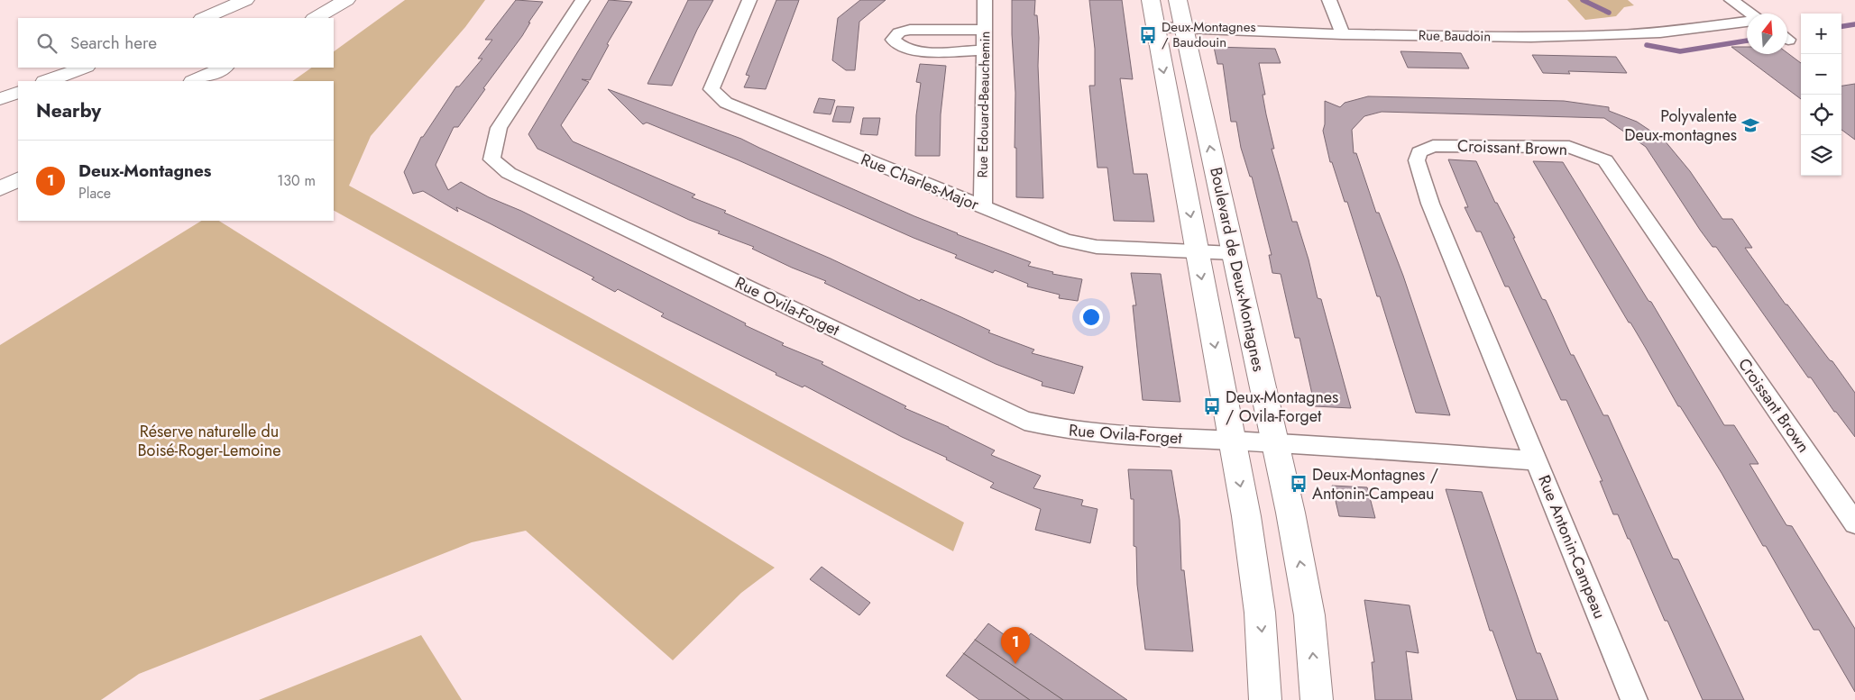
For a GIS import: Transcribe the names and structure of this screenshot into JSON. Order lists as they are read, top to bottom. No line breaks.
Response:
{"streets":{"main road":["Boulevard de Deux-Montagnes"],"street":["Rue Baudoin","Rue Edouard-Beauchemin","Croissant Brown","Rue Charles-Major","Rue Ovila-Forget","Rue Antonin-Campeau"]},"crossings":[["Rue Baudoin","Boulevard de Deux-Montagnes"],["Rue Edouard-Beauchemin","Rue Charles-Major"],["Croissant Brown","Rue Antonin-Campeau"],["Rue Charles-Major","Boulevard de Deux-Montagnes"],["Boulevard de Deux-Montagnes","Rue Ovila-Forget"],["Boulevard de Deux-Montagnes","Rue Antonin-Campeau"],["Rue Ovila-Forget","Rue Antonin-Campeau"]],"parks":["Réserve naturelle du Boisé-Roger-Lemoine"],"places":{"bus stop":["Deux-Montagnes / Baudouin","Deux-Montagnes / Ovila-Forget","Deux-Montagnes / Antonin-Campeau"],"school or university":["Polyvalente Deux-montagnes"]},"north":"top","page":{"map_buttons":["+","−"],"search":"Search here","heading":"Nearby","list":[{"mark":"1","name":"Deux-Montagnes","note":"Place","value":"130 m"}],"pins":"1"}}
